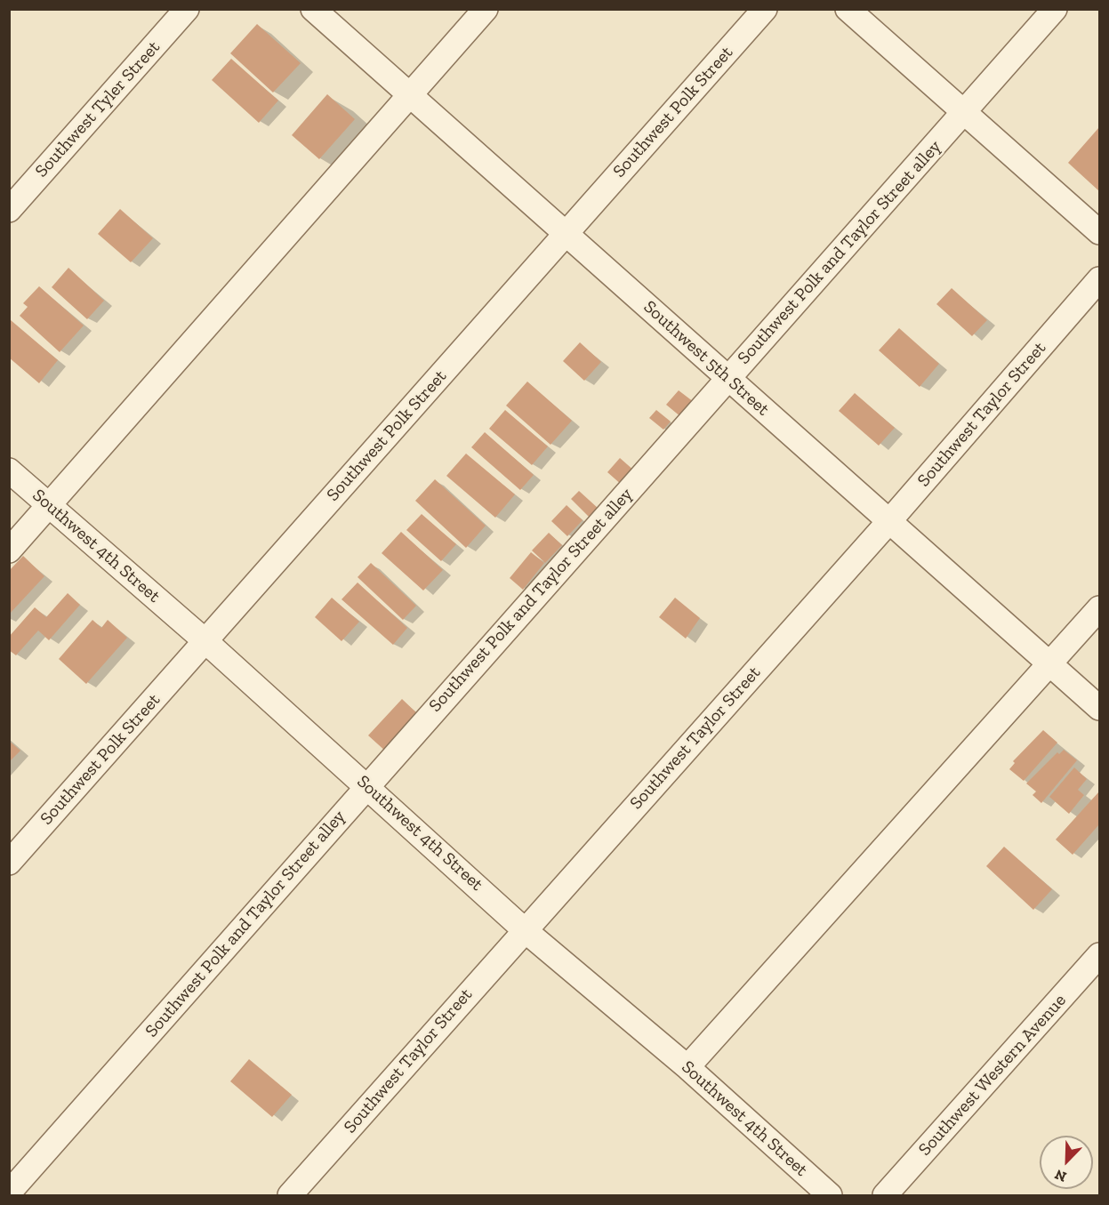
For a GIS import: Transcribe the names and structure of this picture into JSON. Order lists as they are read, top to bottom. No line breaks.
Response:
{"streets":{"street":["Southwest Tyler Street","Southwest Polk Street","Southwest Polk and Taylor Street alley","Southwest 5th Street","Southwest Taylor Street","Southwest 4th Street","Southwest Western Avenue"]},"crossings":[["Southwest Polk Street","Southwest 5th Street"],["Southwest Polk Street","Southwest 4th Street"],["Southwest Polk and Taylor Street alley","Southwest 5th Street"],["Southwest Polk and Taylor Street alley","Southwest 4th Street"],["Southwest 5th Street","Southwest Taylor Street"],["Southwest Taylor Street","Southwest 4th Street"]],"north":"bottom left"}
